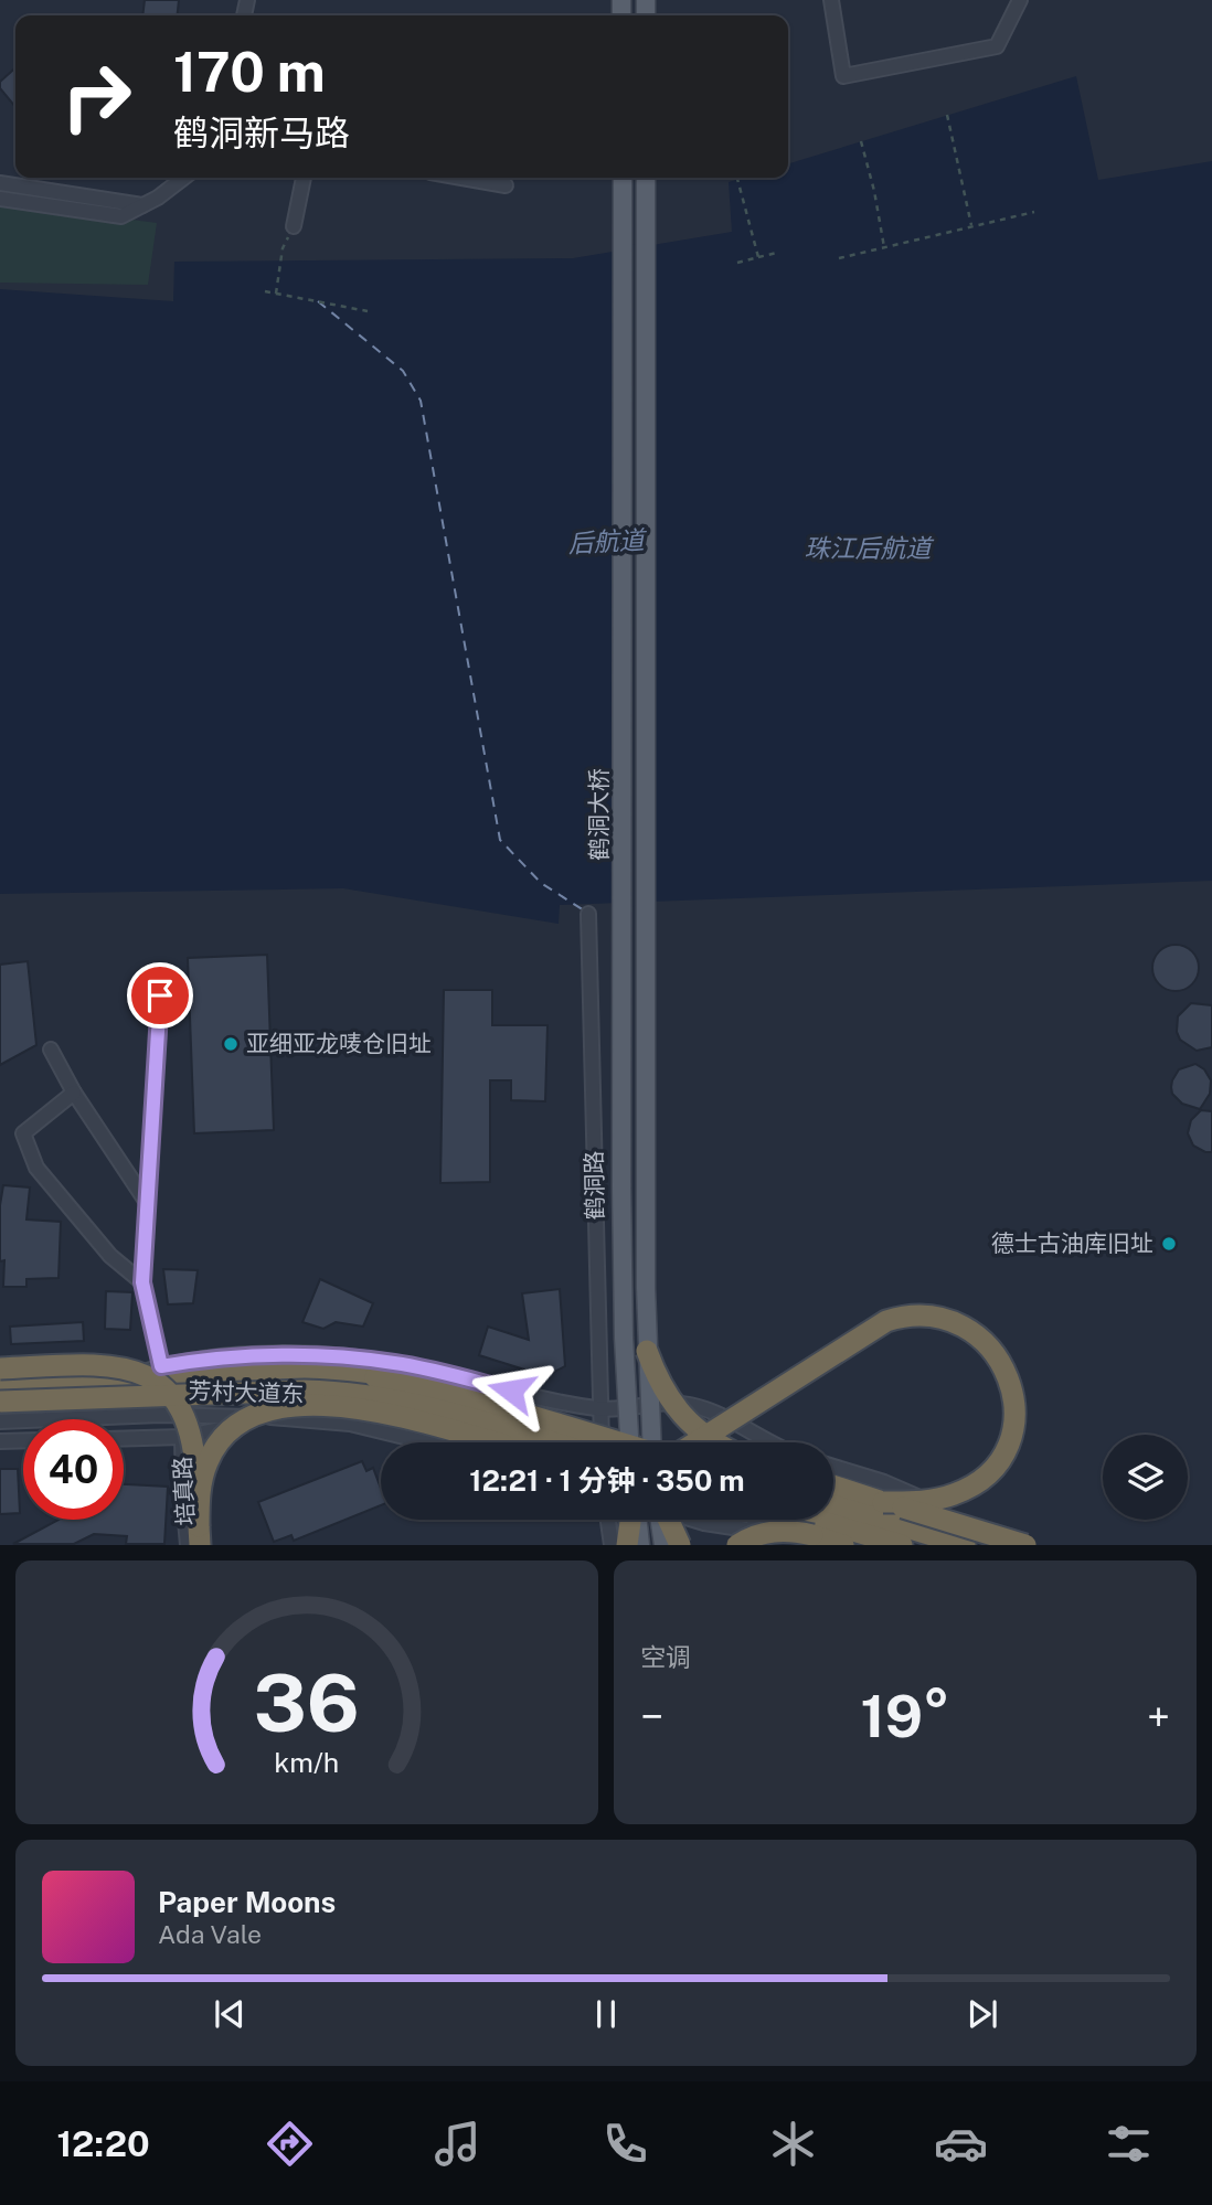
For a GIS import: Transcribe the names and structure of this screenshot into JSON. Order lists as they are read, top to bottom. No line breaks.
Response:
{"streets":{"highway":["芳村大道东"],"main road":["鹤洞大桥"],"street":["鹤洞路","培真路"]},"crossings":[["鹤洞路","芳村大道东"]],"water":["后航道","珠江后航道"],"places":["亚细亚龙唛仓旧址","德士古油库旧址"],"page":{"turn":["170 m","鹤洞新马路"],"limit":"40","trip":"12:21 · 1 分钟 · 350 m","tile":"空调","heat":["−","19°","+"],"song":["Paper Moons","Ada Vale"],"tabs":"12:20","gauge":["36","km/h"]}}
